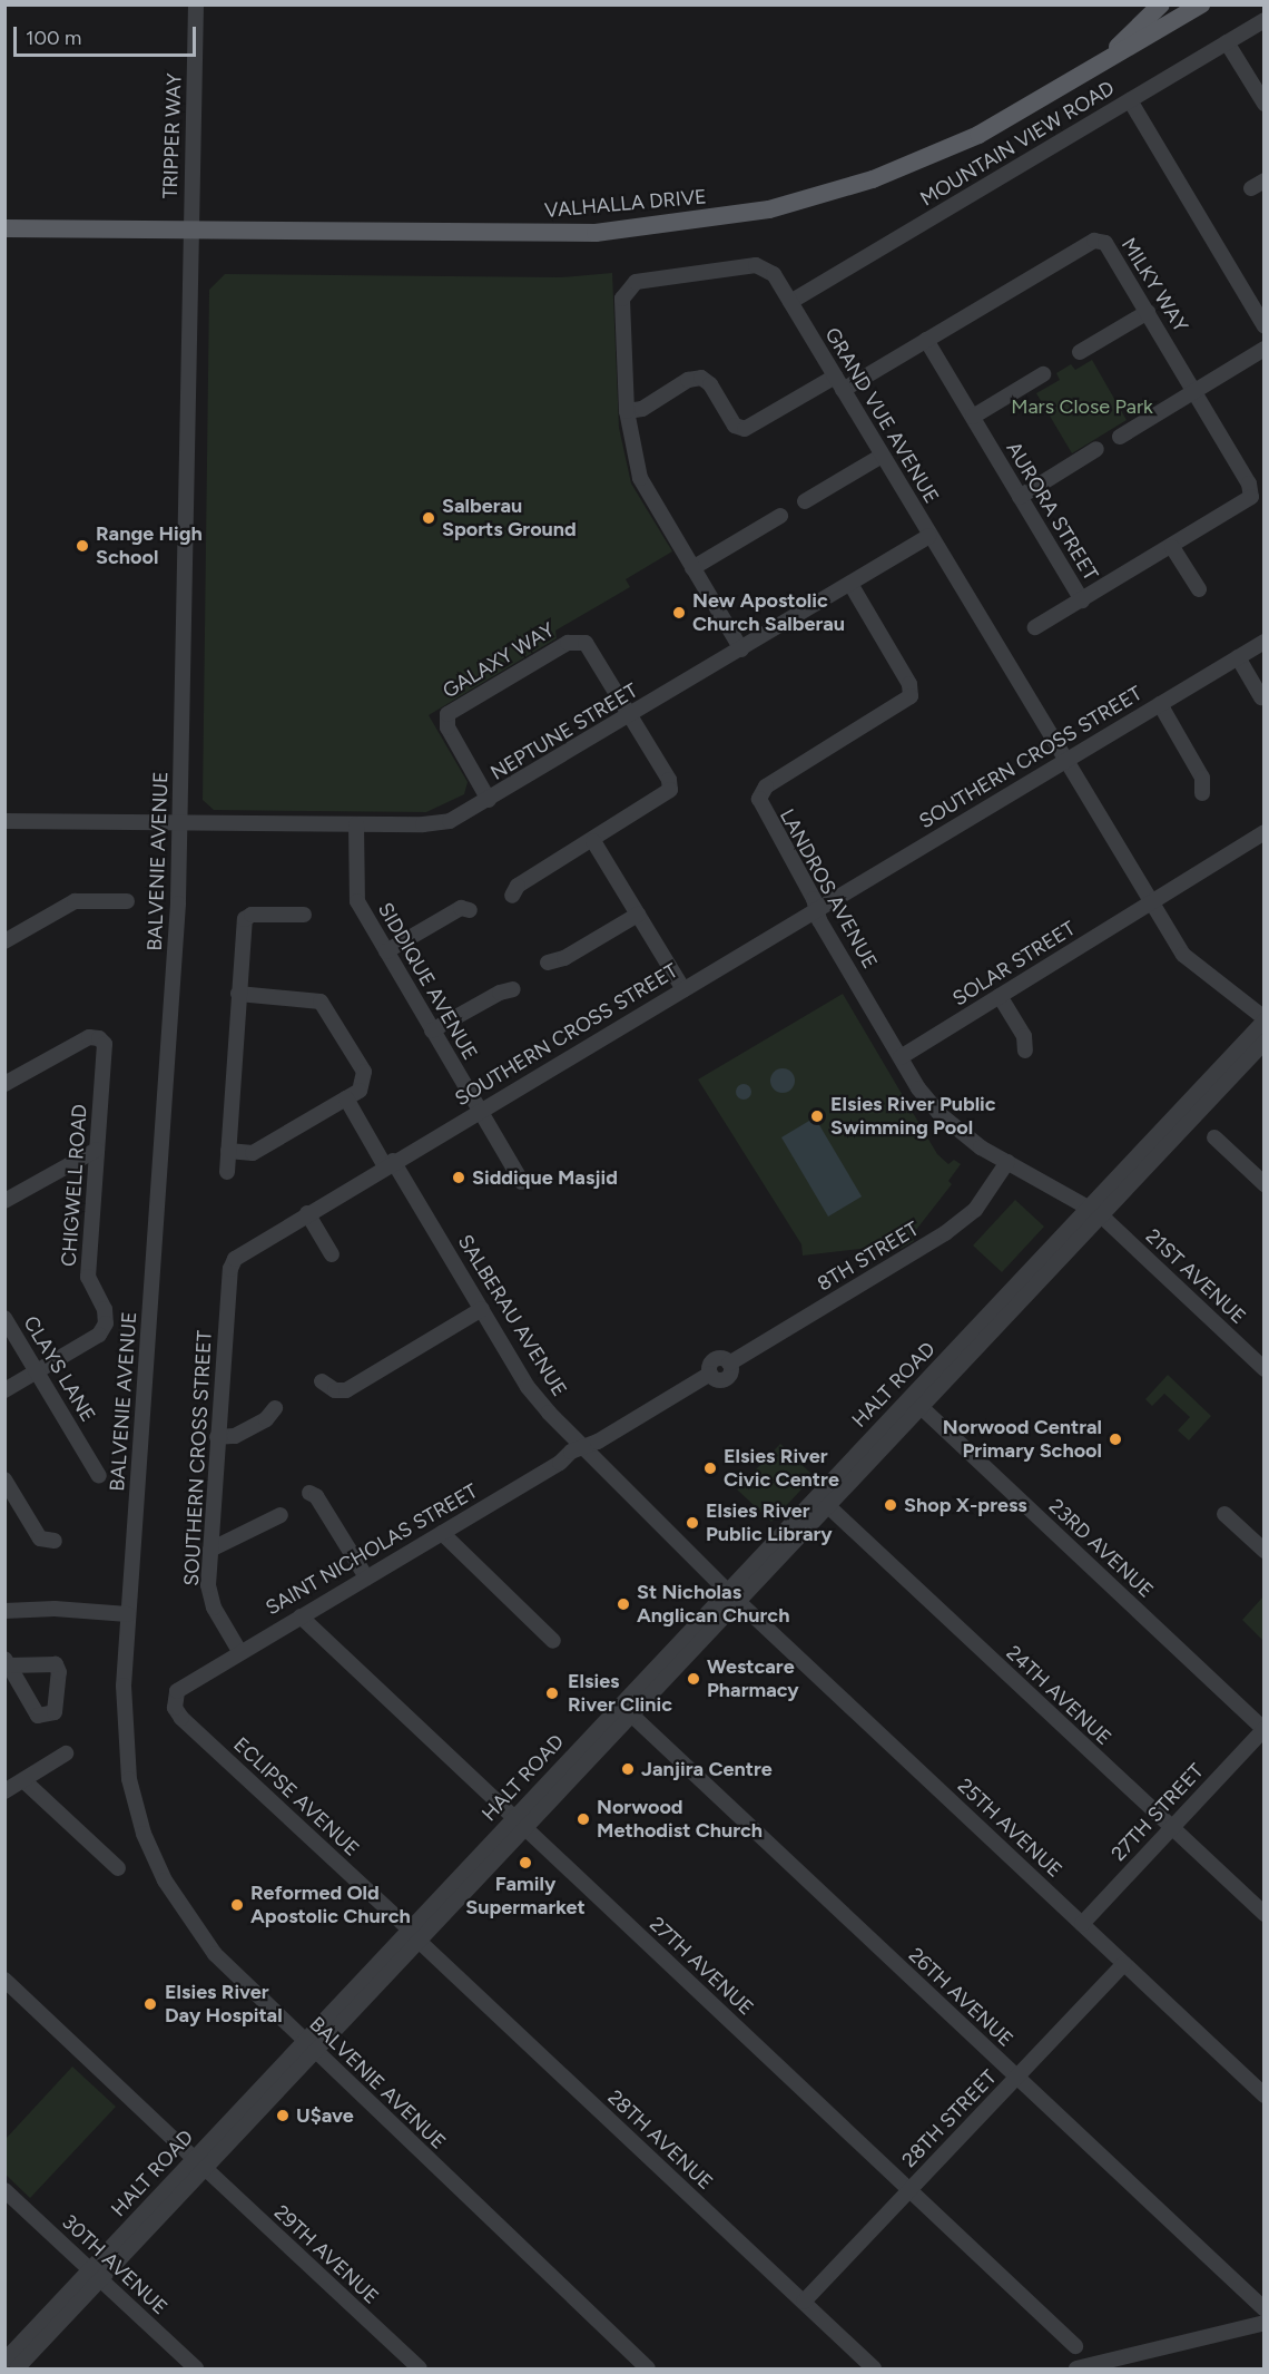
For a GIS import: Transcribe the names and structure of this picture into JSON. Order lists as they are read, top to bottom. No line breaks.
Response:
{"streets":{"main road":["VALHALLA DRIVE"],"street":["TRIPPER WAY","MOUNTAIN VIEW ROAD","MILKY WAY","GRAND VUE AVENUE","AURORA STREET","GALAXY WAY","NEPTUNE STREET","SOUTHERN CROSS STREET","BALVENIE AVENUE","LANDROS AVENUE","SOLAR STREET","SIDDIQUE AVENUE","CHIGWELL ROAD","8TH STREET","21ST AVENUE","SALBERAU AVENUE","CLAYS LANE","HALT ROAD","23RD AVENUE","SAINT NICHOLAS STREET","24TH AVENUE","ECLIPSE AVENUE","27TH STREET","25TH AVENUE","27TH AVENUE","26TH AVENUE","28TH STREET","28TH AVENUE","29TH AVENUE","30TH AVENUE"]},"crossings":[["TRIPPER WAY","VALHALLA DRIVE"],["TRIPPER WAY","BALVENIE AVENUE"],["MOUNTAIN VIEW ROAD","GRAND VUE AVENUE"],["VALHALLA DRIVE","BALVENIE AVENUE"],["MILKY WAY","GRAND VUE AVENUE"],["MILKY WAY","AURORA STREET"],["GRAND VUE AVENUE","NEPTUNE STREET"],["GRAND VUE AVENUE","SOUTHERN CROSS STREET"],["GRAND VUE AVENUE","SOLAR STREET"],["GRAND VUE AVENUE","HALT ROAD"],["GALAXY WAY","NEPTUNE STREET"],["NEPTUNE STREET","BALVENIE AVENUE"],["NEPTUNE STREET","LANDROS AVENUE"],["NEPTUNE STREET","SIDDIQUE AVENUE"],["SOUTHERN CROSS STREET","LANDROS AVENUE"],["SOUTHERN CROSS STREET","SIDDIQUE AVENUE"],["SOUTHERN CROSS STREET","SALBERAU AVENUE"],["SOUTHERN CROSS STREET","SAINT NICHOLAS STREET"],["BALVENIE AVENUE","HALT ROAD"],["LANDROS AVENUE","SOLAR STREET"],["LANDROS AVENUE","8TH STREET"],["LANDROS AVENUE","21ST AVENUE"],["LANDROS AVENUE","HALT ROAD"],["CHIGWELL ROAD","CLAYS LANE"],["8TH STREET","SALBERAU AVENUE"],["8TH STREET","SAINT NICHOLAS STREET"],["21ST AVENUE","HALT ROAD"],["SALBERAU AVENUE","HALT ROAD"],["SALBERAU AVENUE","SAINT NICHOLAS STREET"],["SALBERAU AVENUE","25TH AVENUE"],["HALT ROAD","23RD AVENUE"],["HALT ROAD","24TH AVENUE"],["HALT ROAD","ECLIPSE AVENUE"],["HALT ROAD","25TH AVENUE"],["HALT ROAD","27TH AVENUE"],["HALT ROAD","26TH AVENUE"],["HALT ROAD","28TH AVENUE"],["HALT ROAD","29TH AVENUE"],["HALT ROAD","30TH AVENUE"],["23RD AVENUE","27TH STREET"],["SAINT NICHOLAS STREET","ECLIPSE AVENUE"],["SAINT NICHOLAS STREET","27TH AVENUE"],["24TH AVENUE","27TH STREET"],["ECLIPSE AVENUE","28TH AVENUE"],["27TH STREET","25TH AVENUE"],["25TH AVENUE","28TH STREET"],["27TH AVENUE","28TH STREET"],["26TH AVENUE","28TH STREET"],["28TH STREET","28TH AVENUE"]],"parks":["Mars Close Park"],"places":["Salberau Sports Ground","Range High School","New Apostolic Church Salberau","Elsies River Public Swimming Pool","Siddique Masjid","Norwood Central Primary School","Elsies River Civic Centre","Shop X-press","Elsies River Public Library","St Nicholas Anglican Church","Westcare Pharmacy","Elsies River Clinic","Janjira Centre","Norwood Methodist Church","Family Supermarket","Reformed Old Apostolic Church","Elsies River Day Hospital","U$ave"],"scale_bar":"100 m"}
